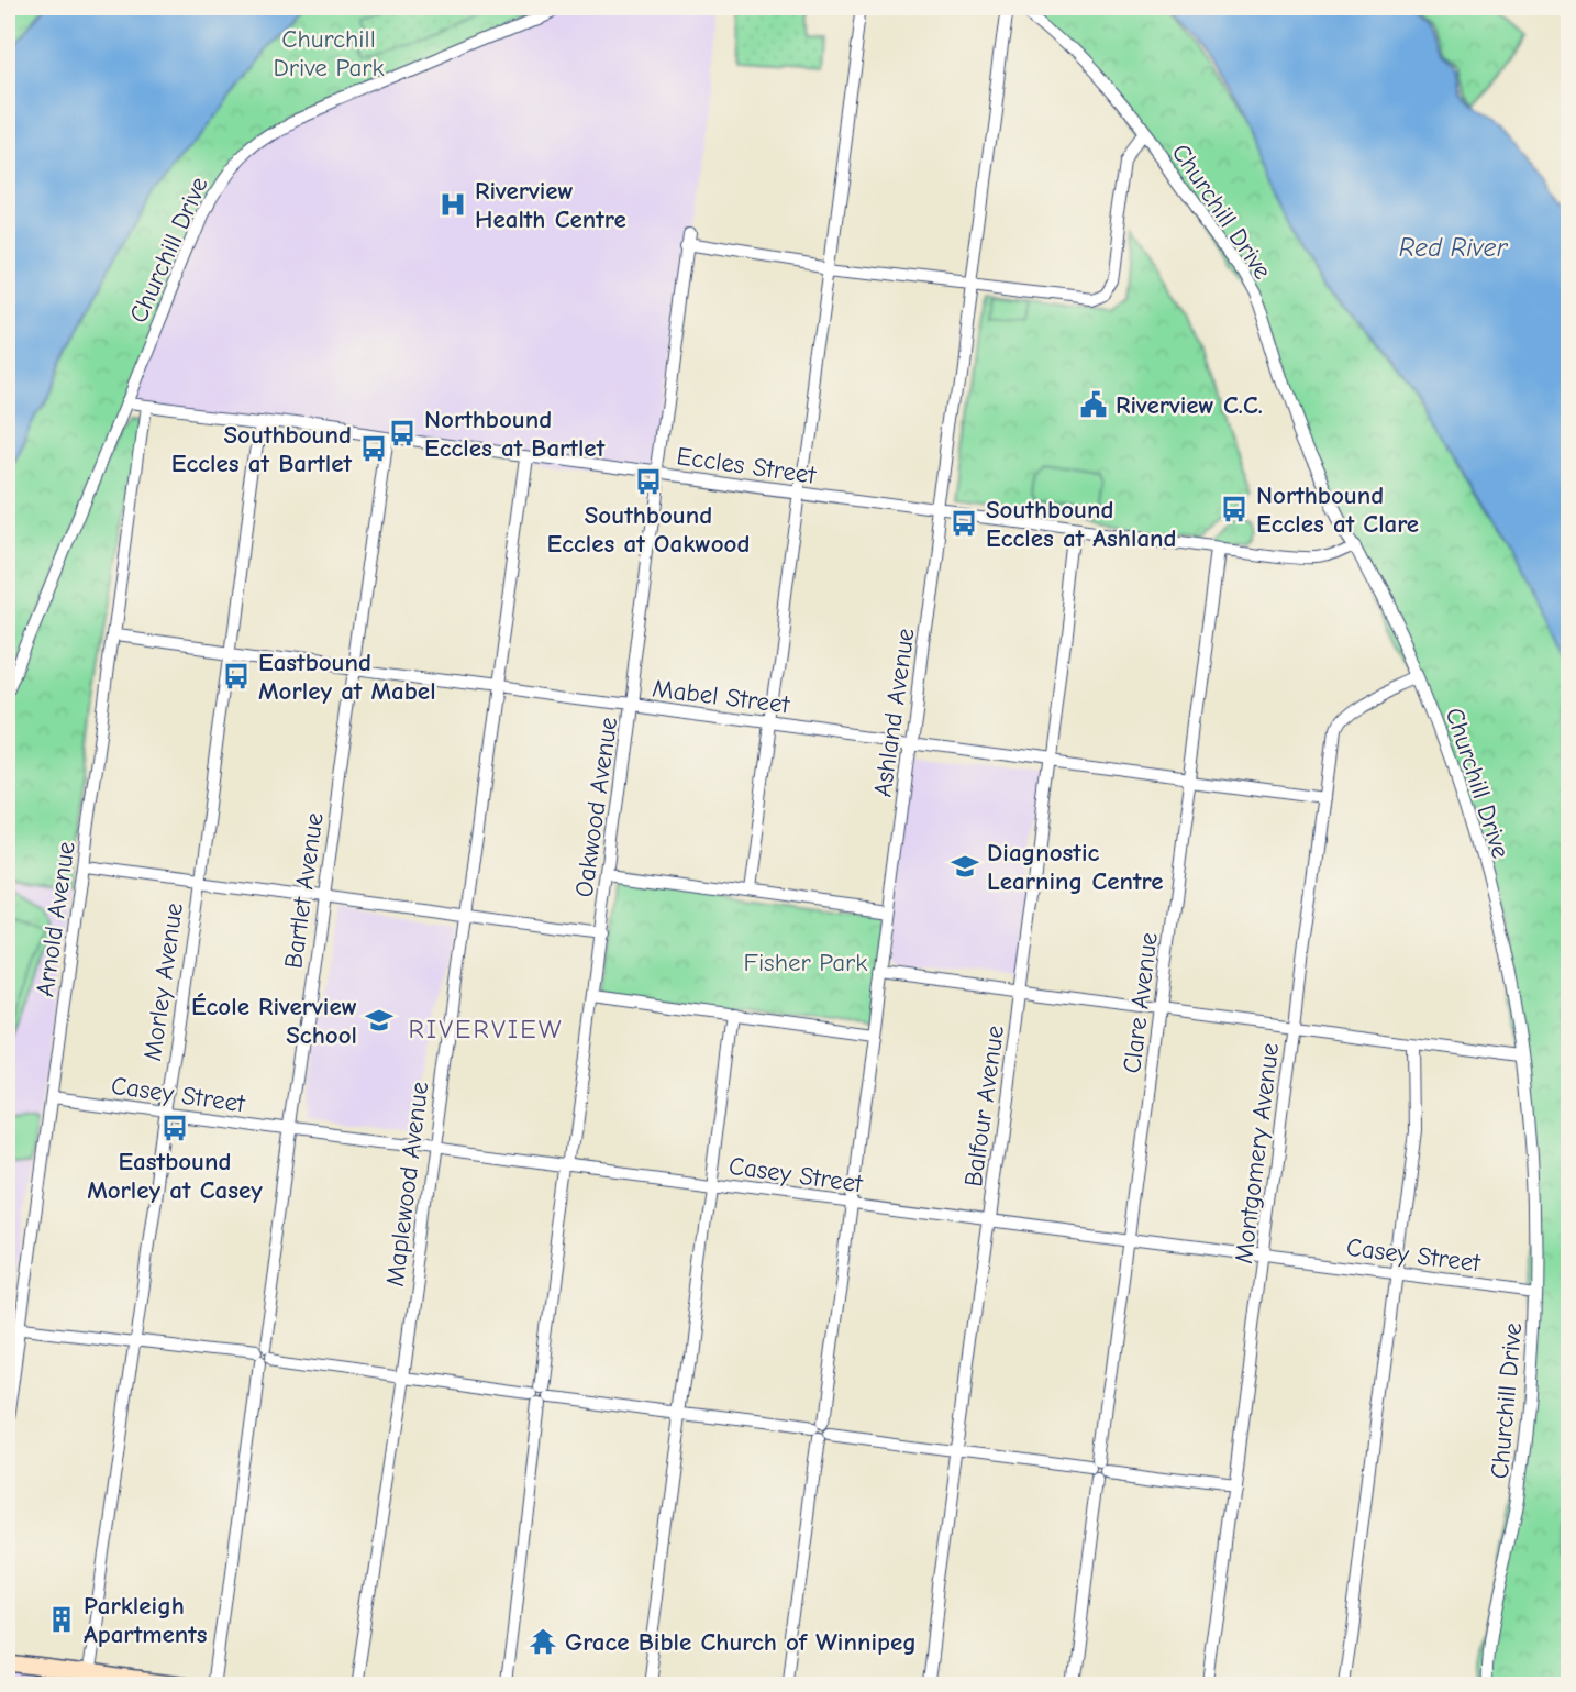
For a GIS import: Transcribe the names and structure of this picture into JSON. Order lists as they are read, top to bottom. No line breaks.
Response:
{"streets":{"street":["Churchill Drive","Eccles Street","Mabel Street","Ashland Avenue","Oakwood Avenue","Bartlet Avenue","Arnold Avenue","Morley Avenue","Clare Avenue","Casey Street","Balfour Avenue","Montgomery Avenue","Maplewood Avenue"]},"crossings":[["Churchill Drive","Eccles Street"],["Churchill Drive","Casey Street"],["Churchill Drive","Montgomery Avenue"],["Eccles Street","Ashland Avenue"],["Eccles Street","Oakwood Avenue"],["Eccles Street","Bartlet Avenue"],["Eccles Street","Arnold Avenue"],["Eccles Street","Morley Avenue"],["Eccles Street","Clare Avenue"],["Eccles Street","Balfour Avenue"],["Eccles Street","Maplewood Avenue"],["Mabel Street","Ashland Avenue"],["Mabel Street","Oakwood Avenue"],["Mabel Street","Bartlet Avenue"],["Mabel Street","Arnold Avenue"],["Mabel Street","Morley Avenue"],["Mabel Street","Clare Avenue"],["Mabel Street","Balfour Avenue"],["Mabel Street","Montgomery Avenue"],["Mabel Street","Maplewood Avenue"],["Ashland Avenue","Casey Street"],["Oakwood Avenue","Casey Street"],["Bartlet Avenue","Casey Street"],["Arnold Avenue","Casey Street"],["Morley Avenue","Casey Street"],["Clare Avenue","Casey Street"],["Casey Street","Balfour Avenue"],["Casey Street","Montgomery Avenue"],["Casey Street","Maplewood Avenue"]],"districts":["RIVERVIEW"],"water":["Red River"],"parks":["Churchill Drive Park","Fisher Park"],"places":{"hospital":["Riverview Health Centre"],"public building":["Riverview C.C."],"bus stop":["Northbound Eccles at Bartlet","Southbound Eccles at Bartlet","Southbound Eccles at Oakwood","Northbound Eccles at Clare","Southbound Eccles at Ashland","Eastbound Morley at Mabel","Eastbound Morley at Casey"],"school or university":["Diagnostic Learning Centre","École Riverview School"],"building":["Parkleigh Apartments"],"temple":["Grace Bible Church of Winnipeg"]}}
